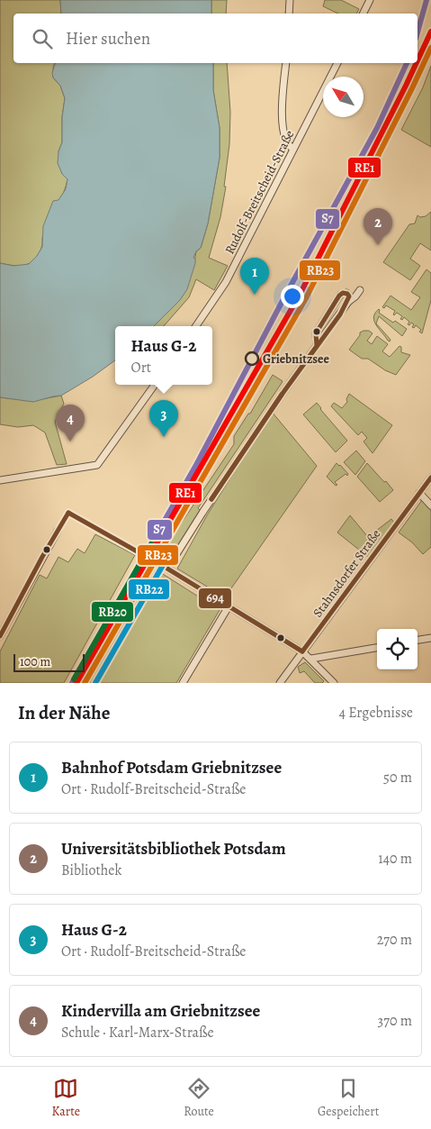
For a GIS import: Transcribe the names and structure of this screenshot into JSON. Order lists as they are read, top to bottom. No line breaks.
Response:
{"streets":{"street":["Rudolf-Breitscheid-Straße","Stahnsdorfer Straße"]},"places":["Griebnitzsee"],"lines":["transit line S7","transit line RE1","transit line RB23","transit line 694","transit line RB20","transit line RB22"],"scale_bar":"100 m","north":"top left","page":{"search":"Hier suchen","pins":["2","1","3","4"],"popup":["Haus G-2","Ort"],"scale":"100 m","heading":["In der Nähe","4 Ergebnisse"],"list":[{"mark":"1","name":"Bahnhof Potsdam Griebnitzsee","note":"Ort · Rudolf-Breitscheid-Straße","value":"50 m"},{"mark":"2","name":"Universitätsbibliothek Potsdam","note":"Bibliothek","value":"140 m"},{"mark":"3","name":"Haus G-2","note":"Ort · Rudolf-Breitscheid-Straße","value":"270 m"},{"mark":"4","name":"Kindervilla am Griebnitzsee","note":"Schule · Karl-Marx-Straße","value":"370 m"}],"nav":["Karte","Route","Gespeichert"]}}
